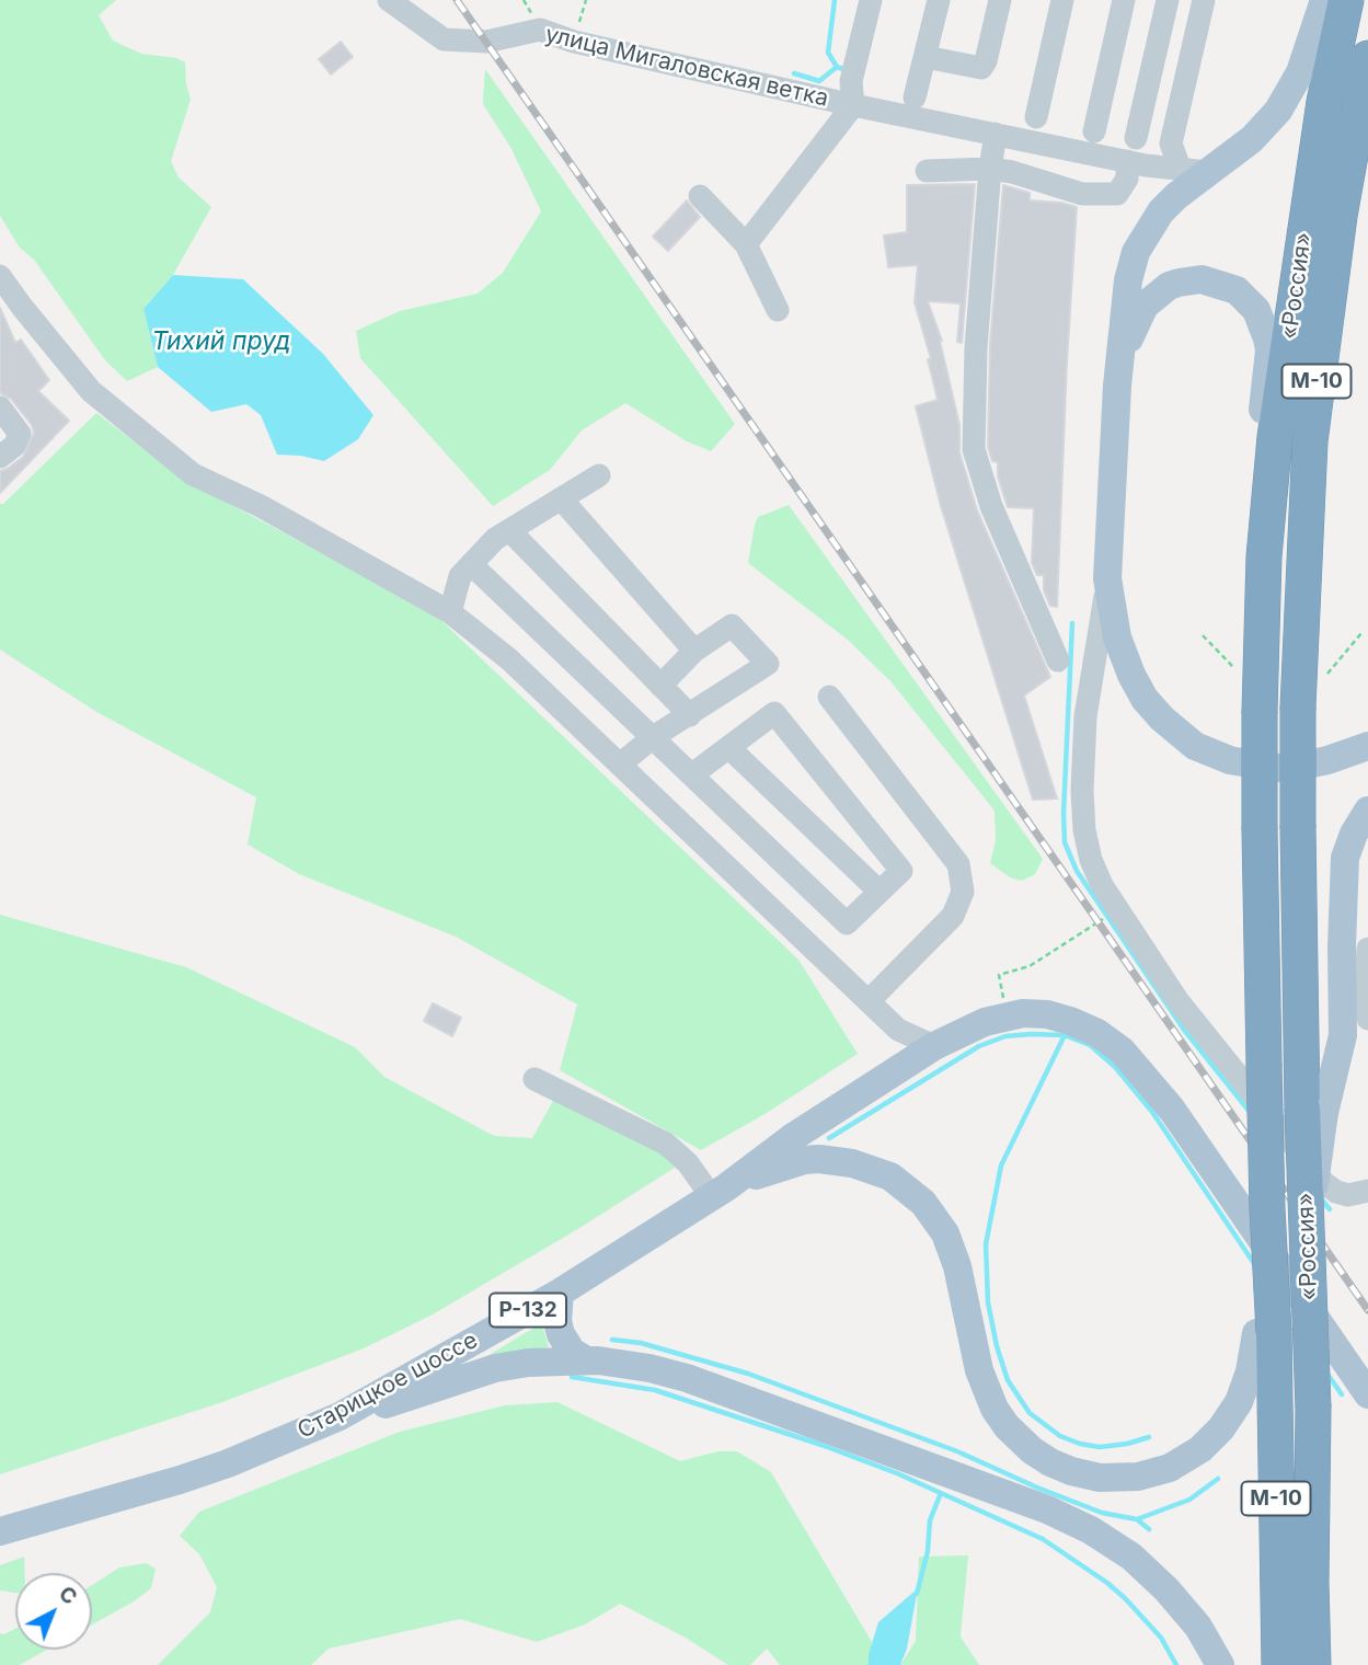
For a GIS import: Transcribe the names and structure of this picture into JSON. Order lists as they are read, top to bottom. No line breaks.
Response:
{"streets":{"highway":["«Россия»","М-10"],"main road":["Р-132","Старицкое шоссе"],"street":["улица Мигаловская ветка"]},"water":["Тихий пруд"],"north":"top right"}
